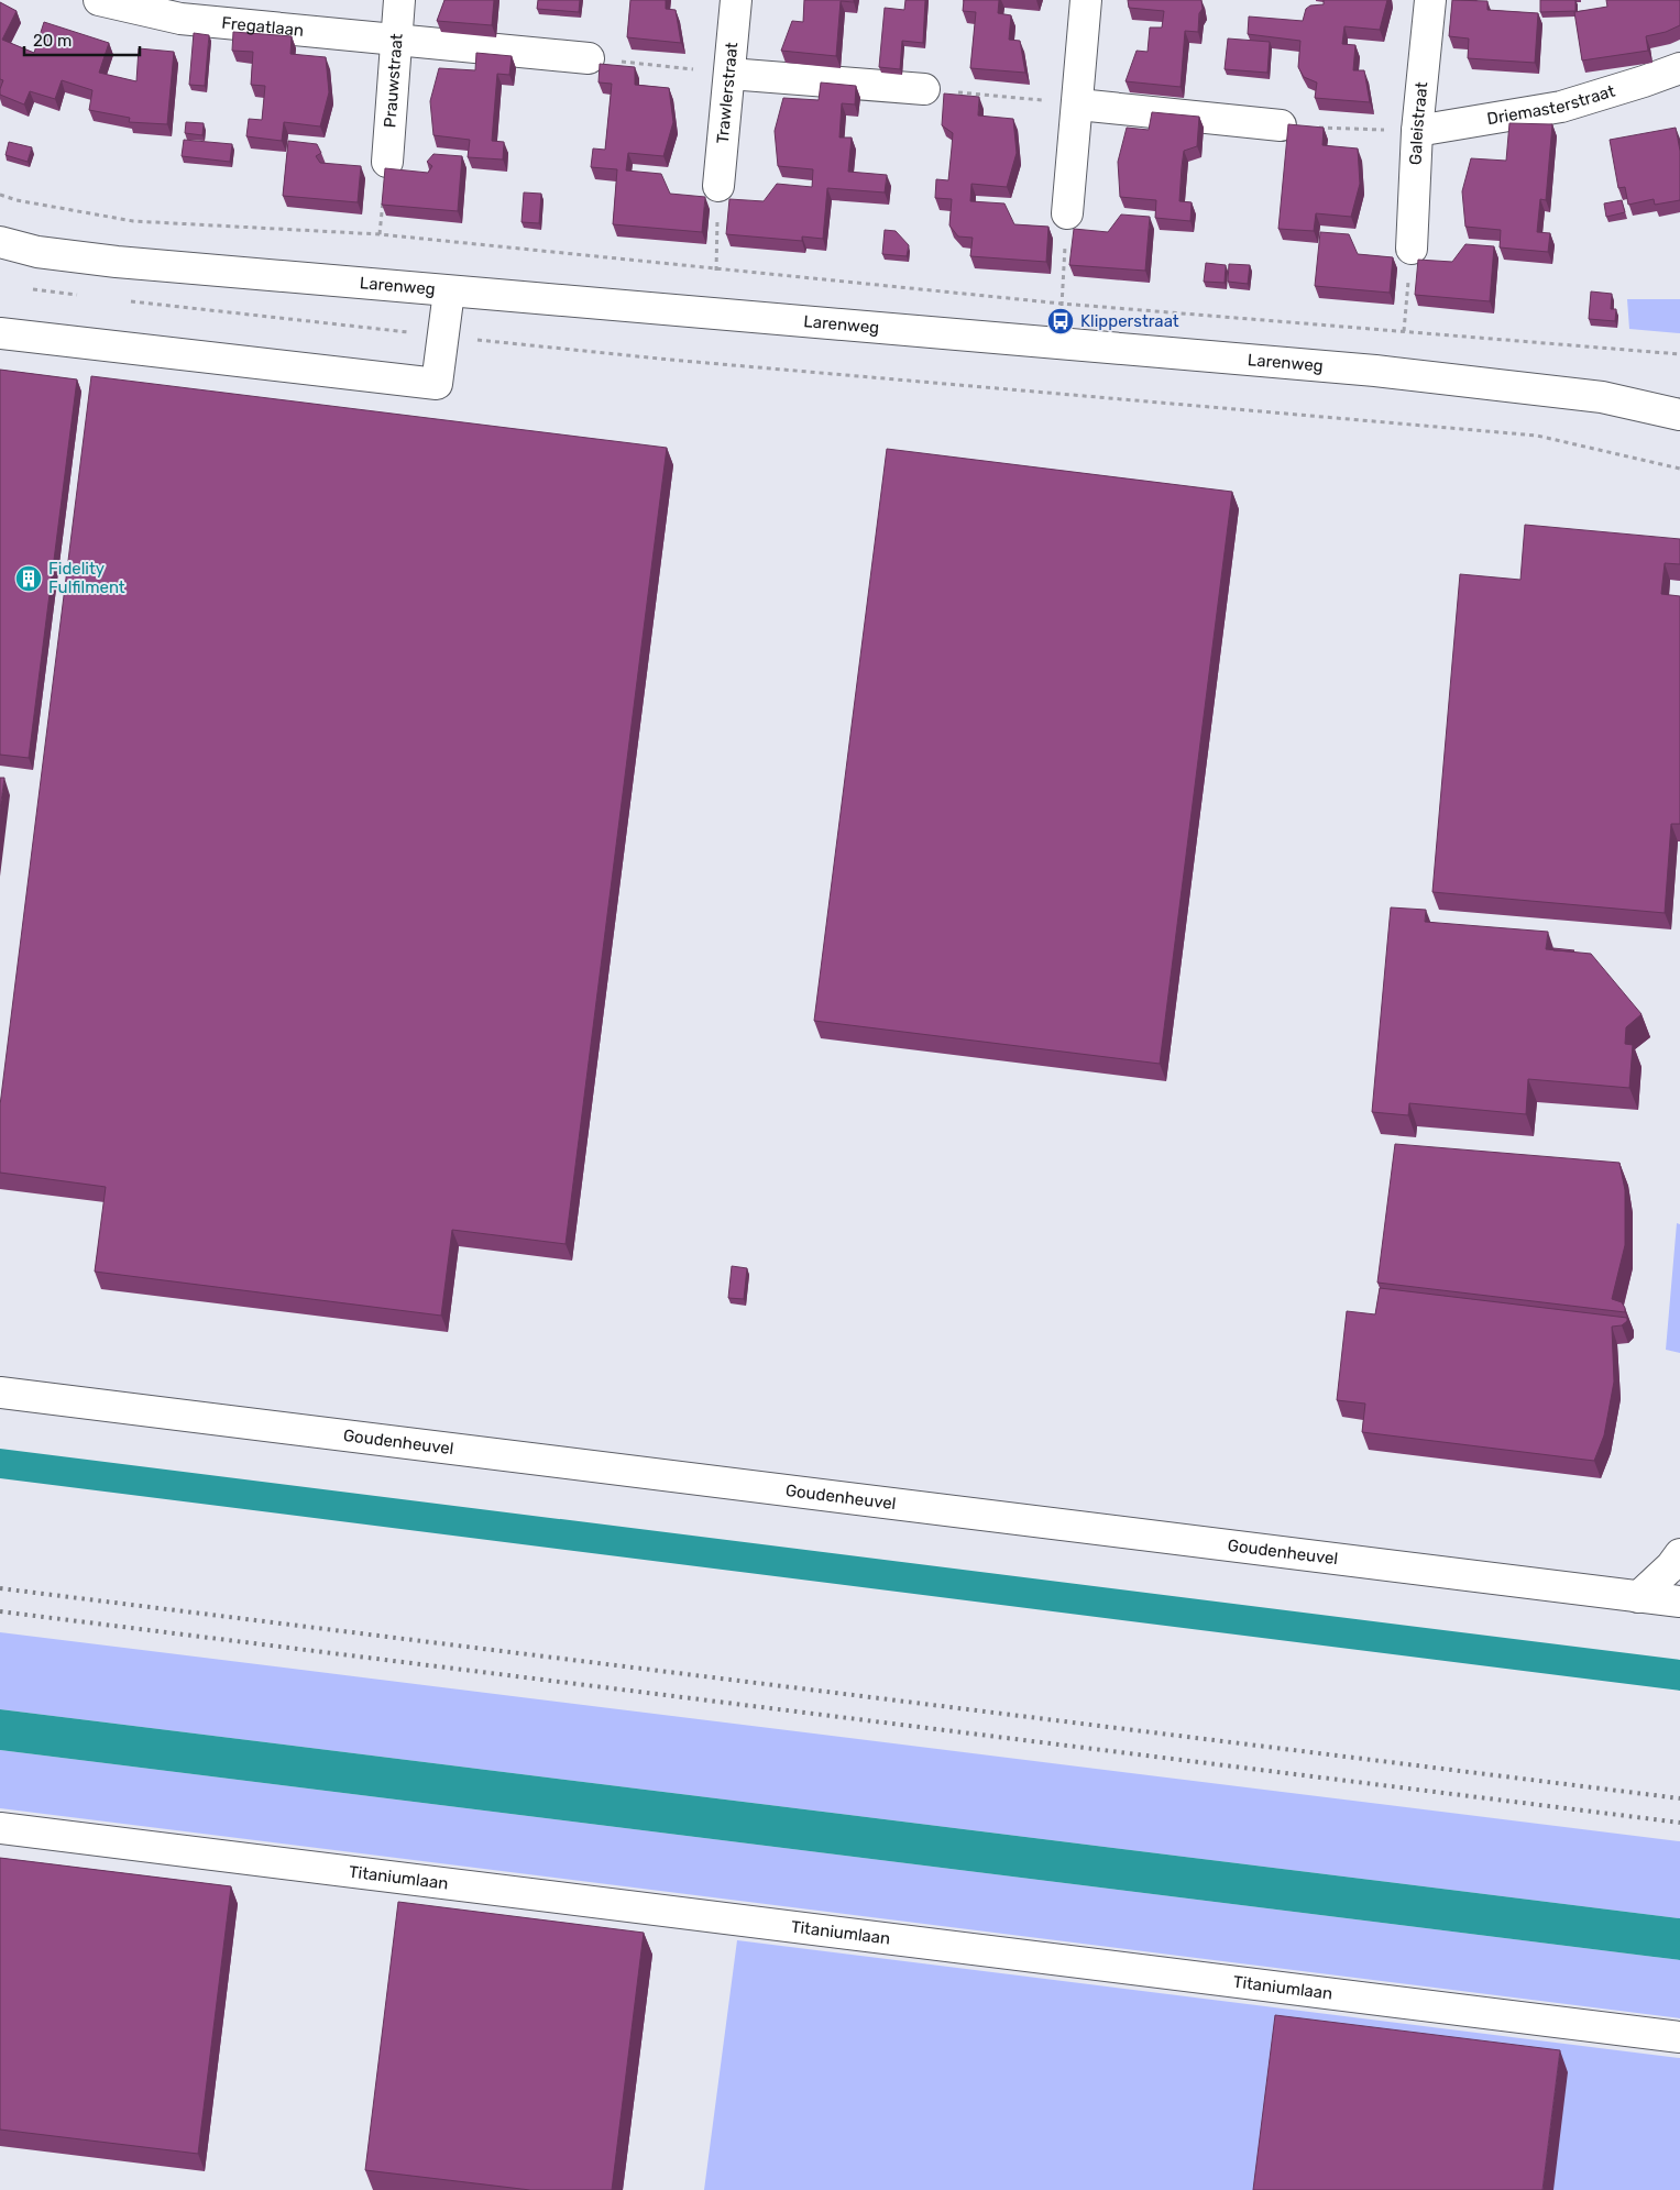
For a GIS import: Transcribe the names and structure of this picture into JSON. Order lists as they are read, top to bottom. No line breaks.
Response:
{"streets":{"street":["Fregatlaan","Prauwstraat","Trawlerstraat","Driemasterstraat","Galeistraat","Larenweg","Goudenheuvel","Titaniumlaan"]},"crossings":[["Fregatlaan","Prauwstraat"],["Driemasterstraat","Galeistraat"]],"places":{"bus stop":["Klipperstraat"],"building":["Fidelity Fulfilment"]},"scale_bar":"20 m"}
